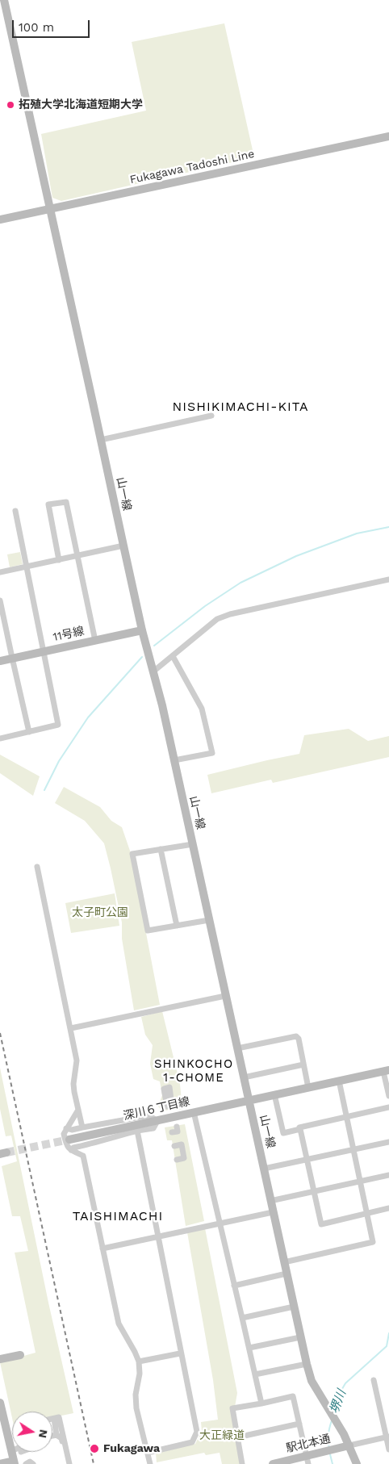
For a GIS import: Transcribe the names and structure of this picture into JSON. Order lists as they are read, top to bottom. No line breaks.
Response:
{"streets":{"street":["Fukagawa Tadoshi Line","山一線","11号線","深川６丁目線","駅北本通"]},"crossings":[["Fukagawa Tadoshi Line","山一線"],["山一線","11号線"],["山一線","深川６丁目線"],["山一線","駅北本通"]],"districts":["NISHIKIMACHI-KITA","SHINKOCHO 1-CHOME","TAISHIMACHI"],"water":["堺川"],"parks":["太子町公園","大正緑道"],"places":["拓殖大学北海道短期大学","Fukagawa"],"scale_bar":"100 m","north":"right"}
